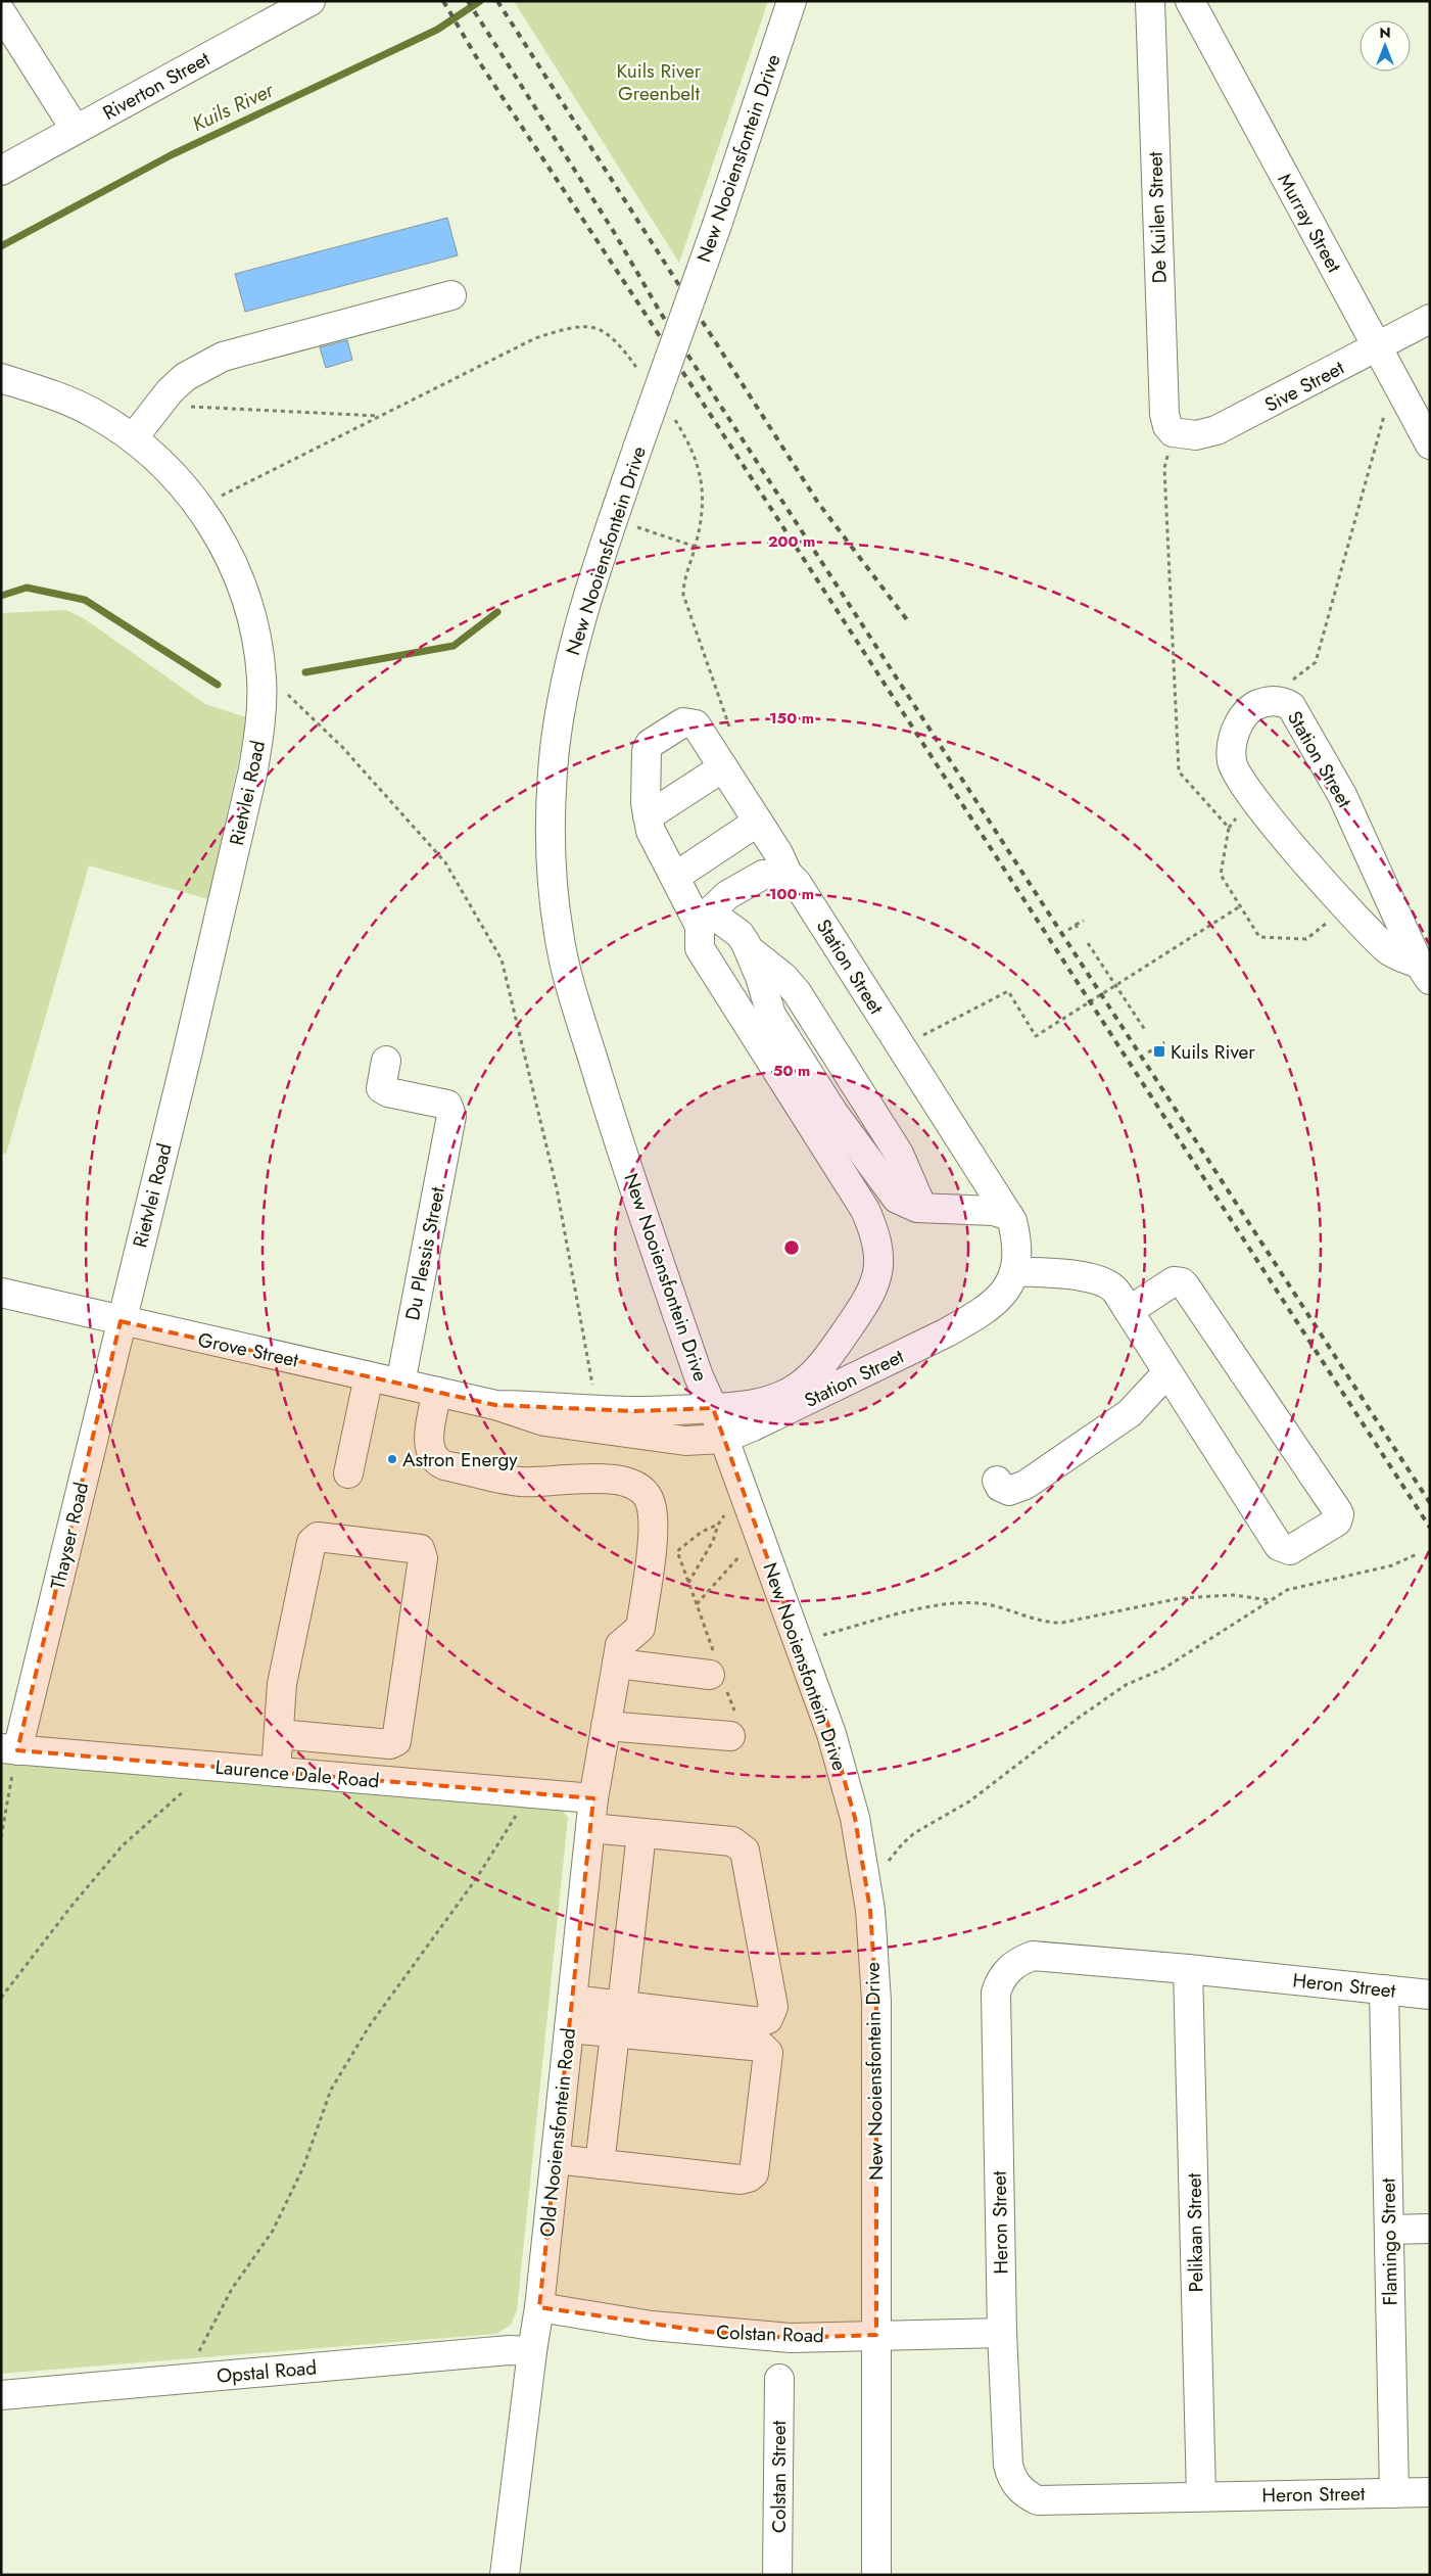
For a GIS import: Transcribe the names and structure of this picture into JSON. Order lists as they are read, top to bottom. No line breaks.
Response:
{"streets":{"street":["Riverton Street","New Nooiensfontein Drive","De Kuilen Street","Murray Street","Sive Street","Station Street","Rietvlei Road","Du Plessis Street","Grove Street","Thayser Road","Laurence Dale Road","Heron Street","Old Nooiensfontein Road","Pelikaan Street","Flamingo Street","Colstan Road","Opstal Road","Colstan Street"]},"crossings":[["New Nooiensfontein Drive","Station Street"],["New Nooiensfontein Drive","Grove Street"],["New Nooiensfontein Drive","Colstan Road"],["De Kuilen Street","Sive Street"],["Murray Street","Sive Street"],["Station Street","Grove Street"],["Rietvlei Road","Grove Street"],["Rietvlei Road","Thayser Road"],["Du Plessis Street","Grove Street"],["Grove Street","Thayser Road"],["Grove Street","Old Nooiensfontein Road"],["Thayser Road","Laurence Dale Road"],["Laurence Dale Road","Old Nooiensfontein Road"],["Heron Street","Pelikaan Street"],["Heron Street","Flamingo Street"],["Heron Street","Colstan Road"],["Old Nooiensfontein Road","Colstan Road"],["Old Nooiensfontein Road","Opstal Road"]],"water":["Kuils River"],"parks":["Kuils River Greenbelt"],"places":{"transit":["Kuils River"],"other":["Astron Energy"]},"north":"top","rings":["200 m","150 m","100 m","50 m"]}
